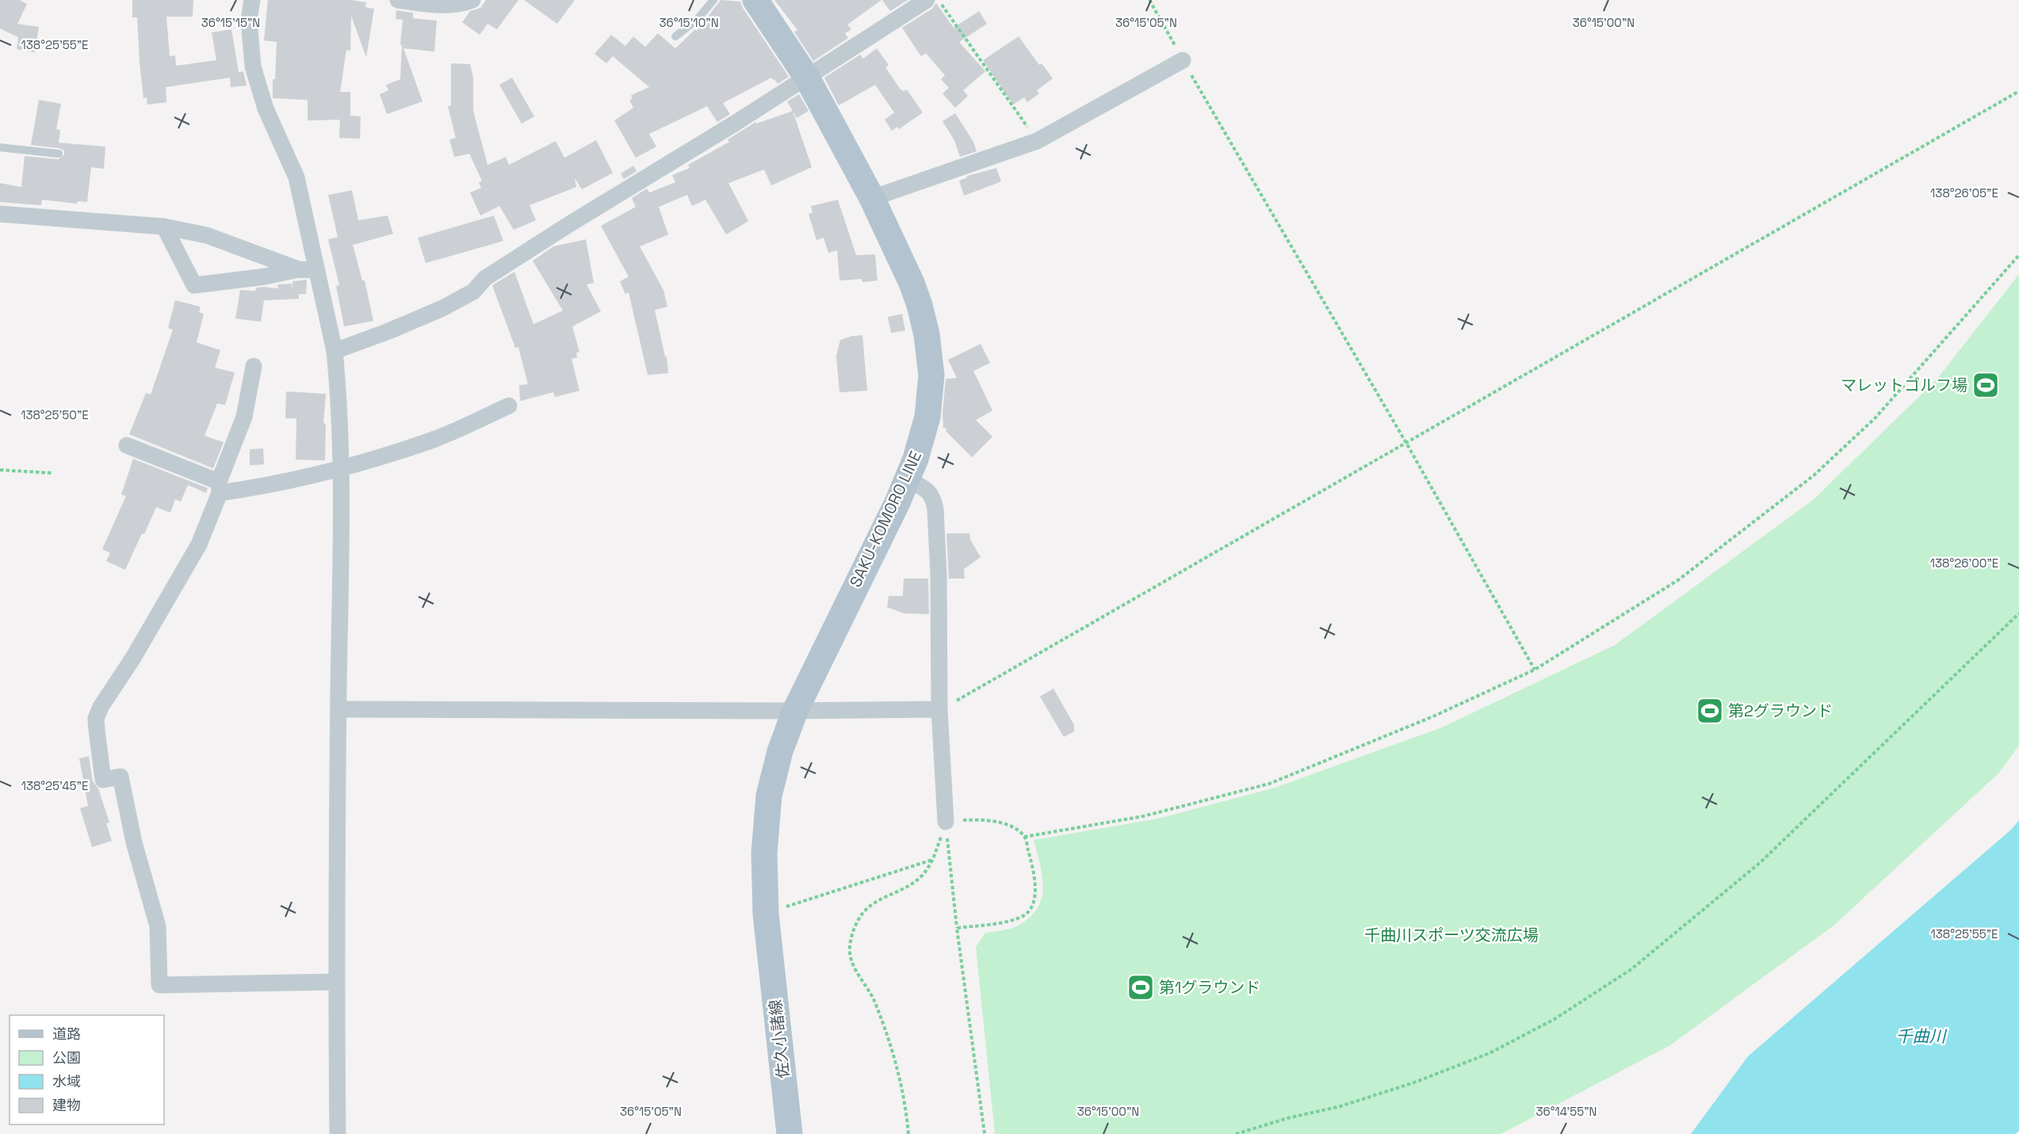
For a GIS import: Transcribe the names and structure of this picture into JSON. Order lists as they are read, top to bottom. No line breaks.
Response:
{"streets":{"main road":["SAKU-KOMORO LINE","佐久小諸線"]},"crossings":[["SAKU-KOMORO LINE","佐久小諸線"]],"water":["千曲川"],"parks":["千曲川スポーツ交流広場"],"places":{"sports":["マレットゴルフ場","第2グラウンド","第1グラウンド"]},"legend":["道路","公園","水域","建物"],"coordinates":["36°15'15\"N","36°15'10\"N","36°15'05\"N","36°15'00\"N","138°25'55\"E","138°26'05\"E","138°25'50\"E","138°26'00\"E","138°25'45\"E","36°14'55\"N"]}
